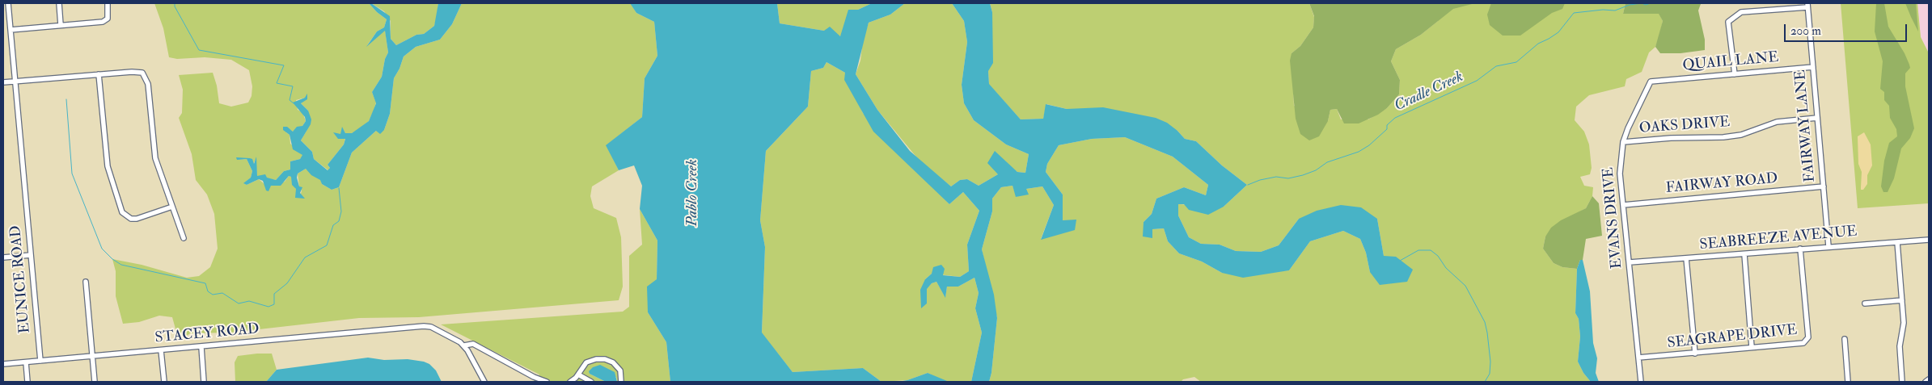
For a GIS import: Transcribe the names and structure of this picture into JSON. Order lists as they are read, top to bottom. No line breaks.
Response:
{"streets":{"street":["QUAIL LANE","OAKS DRIVE","FAIRWAY LANE","FAIRWAY ROAD","EVANS DRIVE","SEABREEZE AVENUE","EUNICE ROAD","STACEY ROAD","SEAGRAPE DRIVE"]},"crossings":[["QUAIL LANE","FAIRWAY LANE"],["QUAIL LANE","EVANS DRIVE"],["OAKS DRIVE","FAIRWAY LANE"],["OAKS DRIVE","EVANS DRIVE"],["FAIRWAY LANE","FAIRWAY ROAD"],["FAIRWAY LANE","SEABREEZE AVENUE"],["FAIRWAY ROAD","EVANS DRIVE"],["EVANS DRIVE","SEABREEZE AVENUE"],["EVANS DRIVE","SEAGRAPE DRIVE"],["SEABREEZE AVENUE","SEAGRAPE DRIVE"],["EUNICE ROAD","STACEY ROAD"]],"water":["Cradle Creek","Pablo Creek"],"scale_bar":"200 m"}
